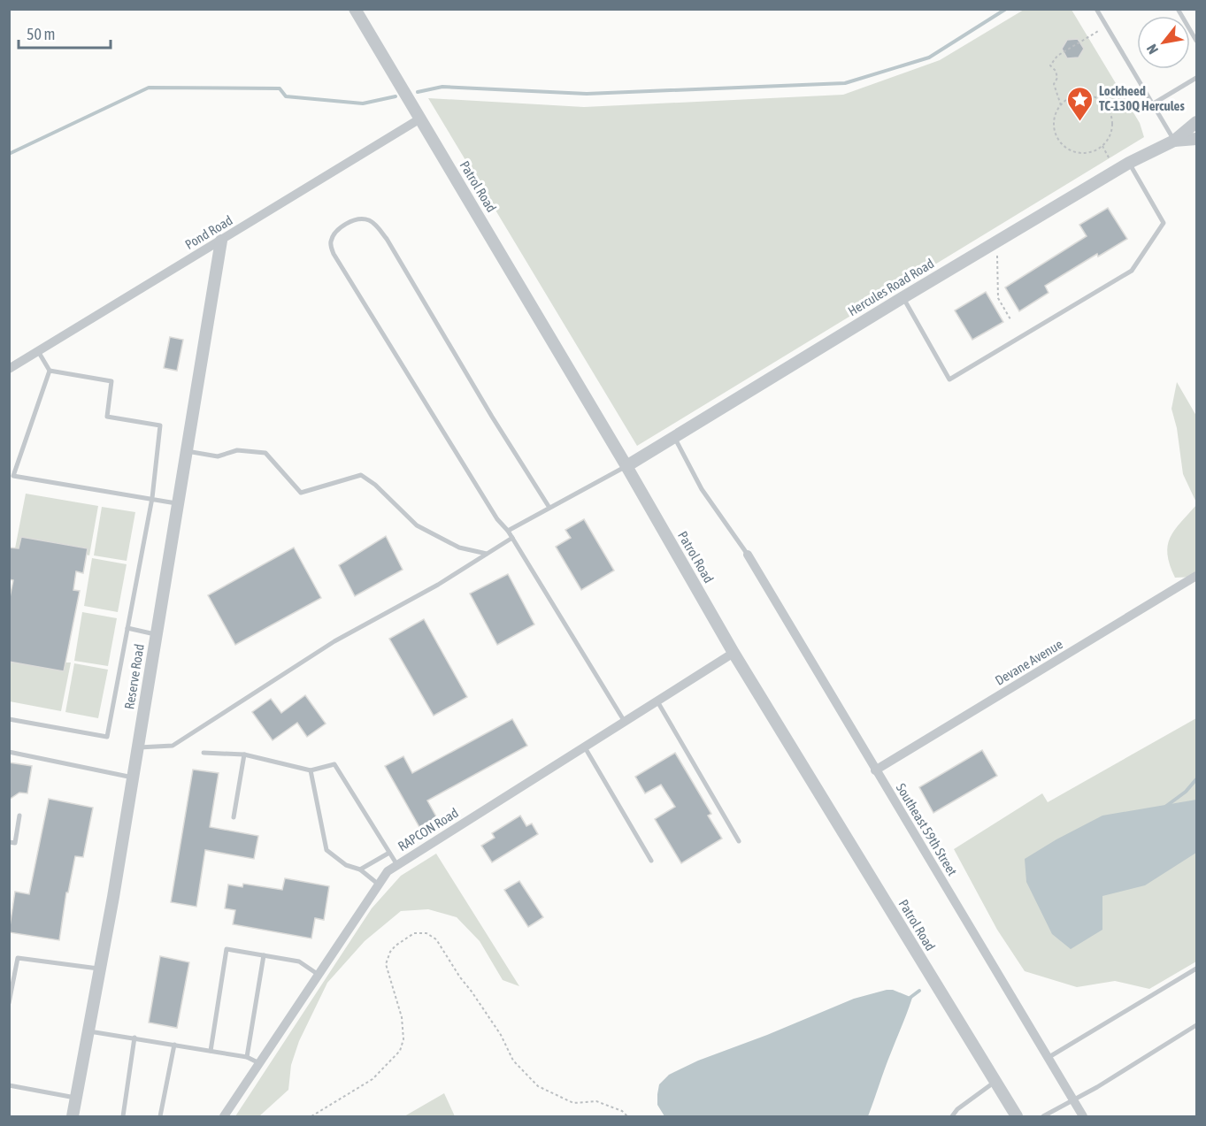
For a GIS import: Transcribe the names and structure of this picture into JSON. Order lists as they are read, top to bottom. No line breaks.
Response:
{"streets":{"street":["Patrol Road","Pond Road","Hercules Road Road","Devane Avenue","Reserve Road","RAPCON Road","Southeast 59th Street"]},"crossings":[["Patrol Road","Pond Road"],["Patrol Road","Hercules Road Road"],["Patrol Road","RAPCON Road"],["Pond Road","Reserve Road"],["Devane Avenue","Southeast 59th Street"]],"places":{"place":["Lockheed TC-130Q Hercules"]},"scale_bar":"50 m","north":"bottom left"}
